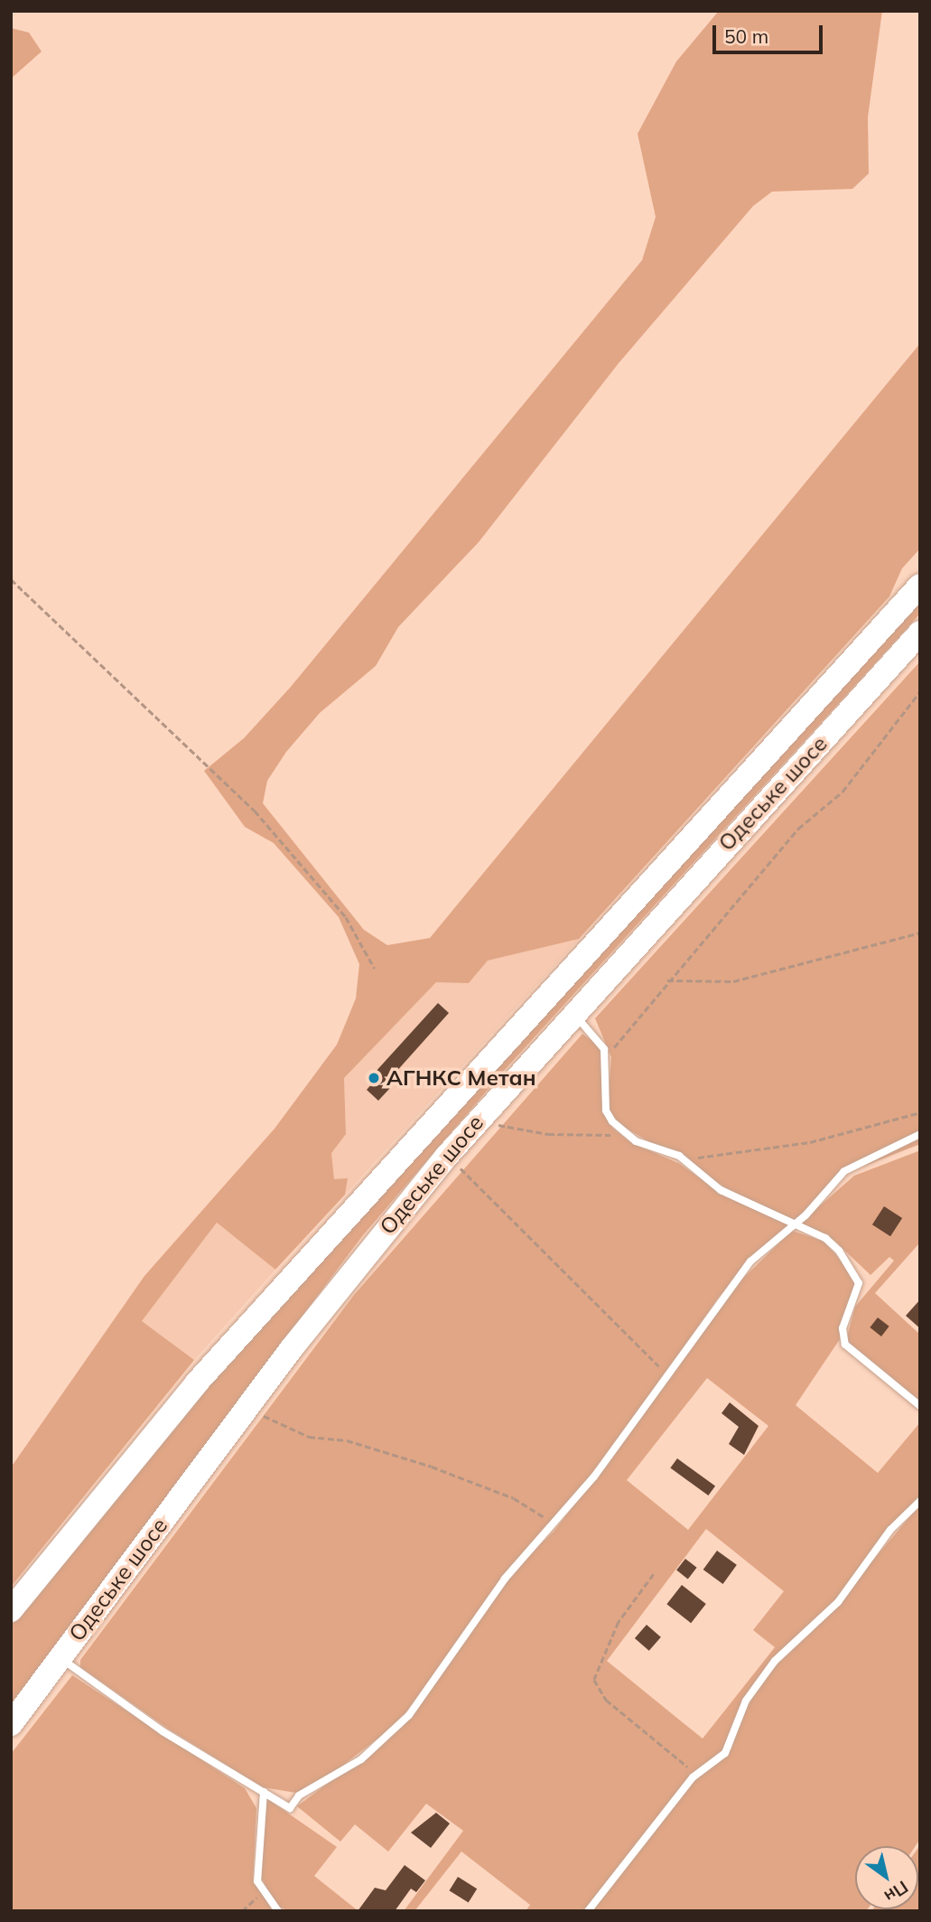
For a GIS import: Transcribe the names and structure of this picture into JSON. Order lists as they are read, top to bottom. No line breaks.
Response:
{"streets":{"highway":["Одеське шосе"]},"places":["АГНКС Метан"],"scale_bar":"50 m","north":"bottom right"}
